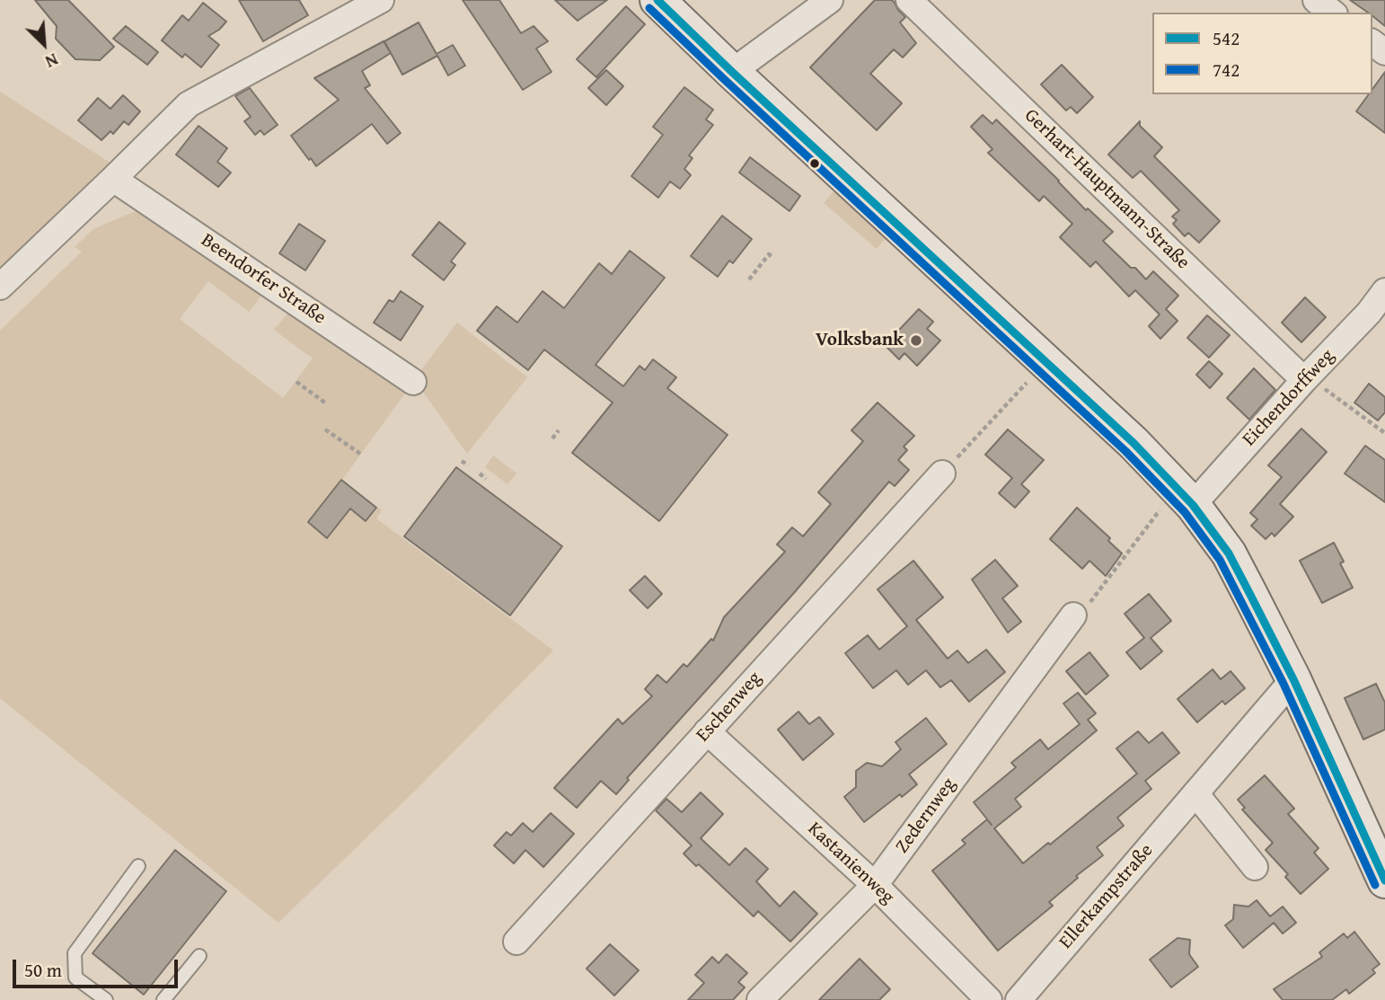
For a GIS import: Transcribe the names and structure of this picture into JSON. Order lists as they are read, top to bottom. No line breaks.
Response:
{"streets":{"street":["Gerhart-Hauptmann-Straße","Beendorfer Straße","Eichendorffweg","Eschenweg","Zedernweg","Kastanienweg","Ellerkampstraße"]},"crossings":[["Gerhart-Hauptmann-Straße","Eichendorffweg"],["Eschenweg","Kastanienweg"],["Zedernweg","Kastanienweg"]],"places":["Volksbank"],"lines":["transit line 542","transit line 742"],"legend":["542","742"],"scale_bar":"50 m","north":"bottom right"}
